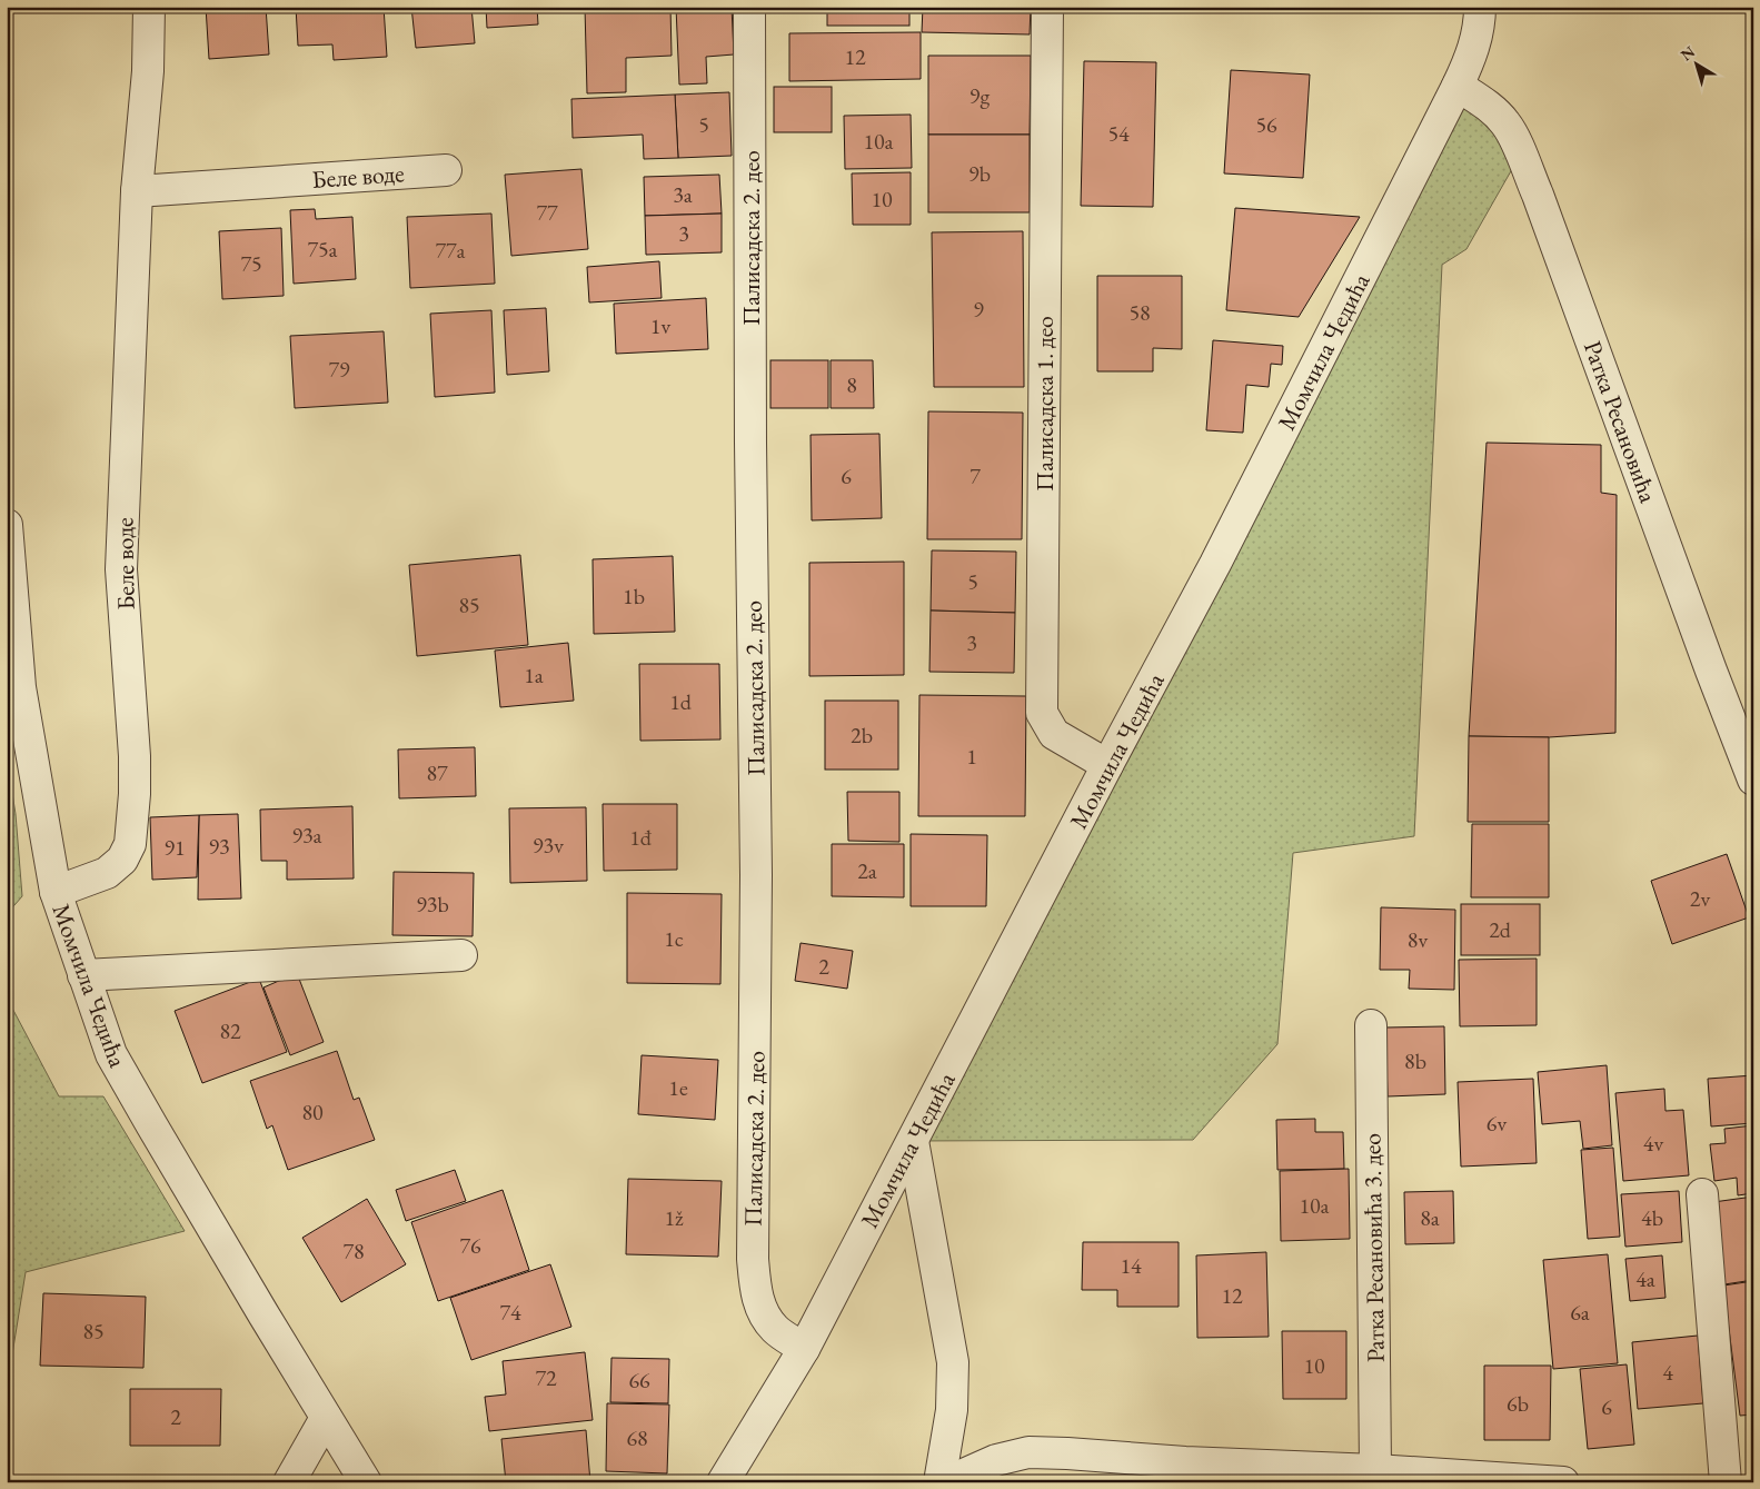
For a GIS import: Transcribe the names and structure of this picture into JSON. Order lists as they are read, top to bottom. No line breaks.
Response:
{"streets":{"street":["Беле воде","Палисадска 2. део","Момчила Чедића","Палисадска 1. део","Ратка Ресановића","Ратка Ресановића 3. део"]},"crossings":[["Беле воде","Момчила Чедића"],["Палисадска 2. део","Момчила Чедића"],["Момчила Чедића","Палисадска 1. део"],["Момчила Чедића","Ратка Ресановића"]],"house_numbers":["12","9g","5","56","54","10a","9b","3a","10","77","3","75a","77a","75","9","58","1v","79","8","6","7","5","1b","85","3","1a","1d","2b","1","87","93a","1đ","93v","93","91","2a","2v","93b","2d","1c","8v","2","82","8b","1e","80","6v","4v","10a","1ž","8a","4b","76","78","14","4a","12","74","6a","85","10","4","72","66","6b","6","2","68"],"north":"top left"}
